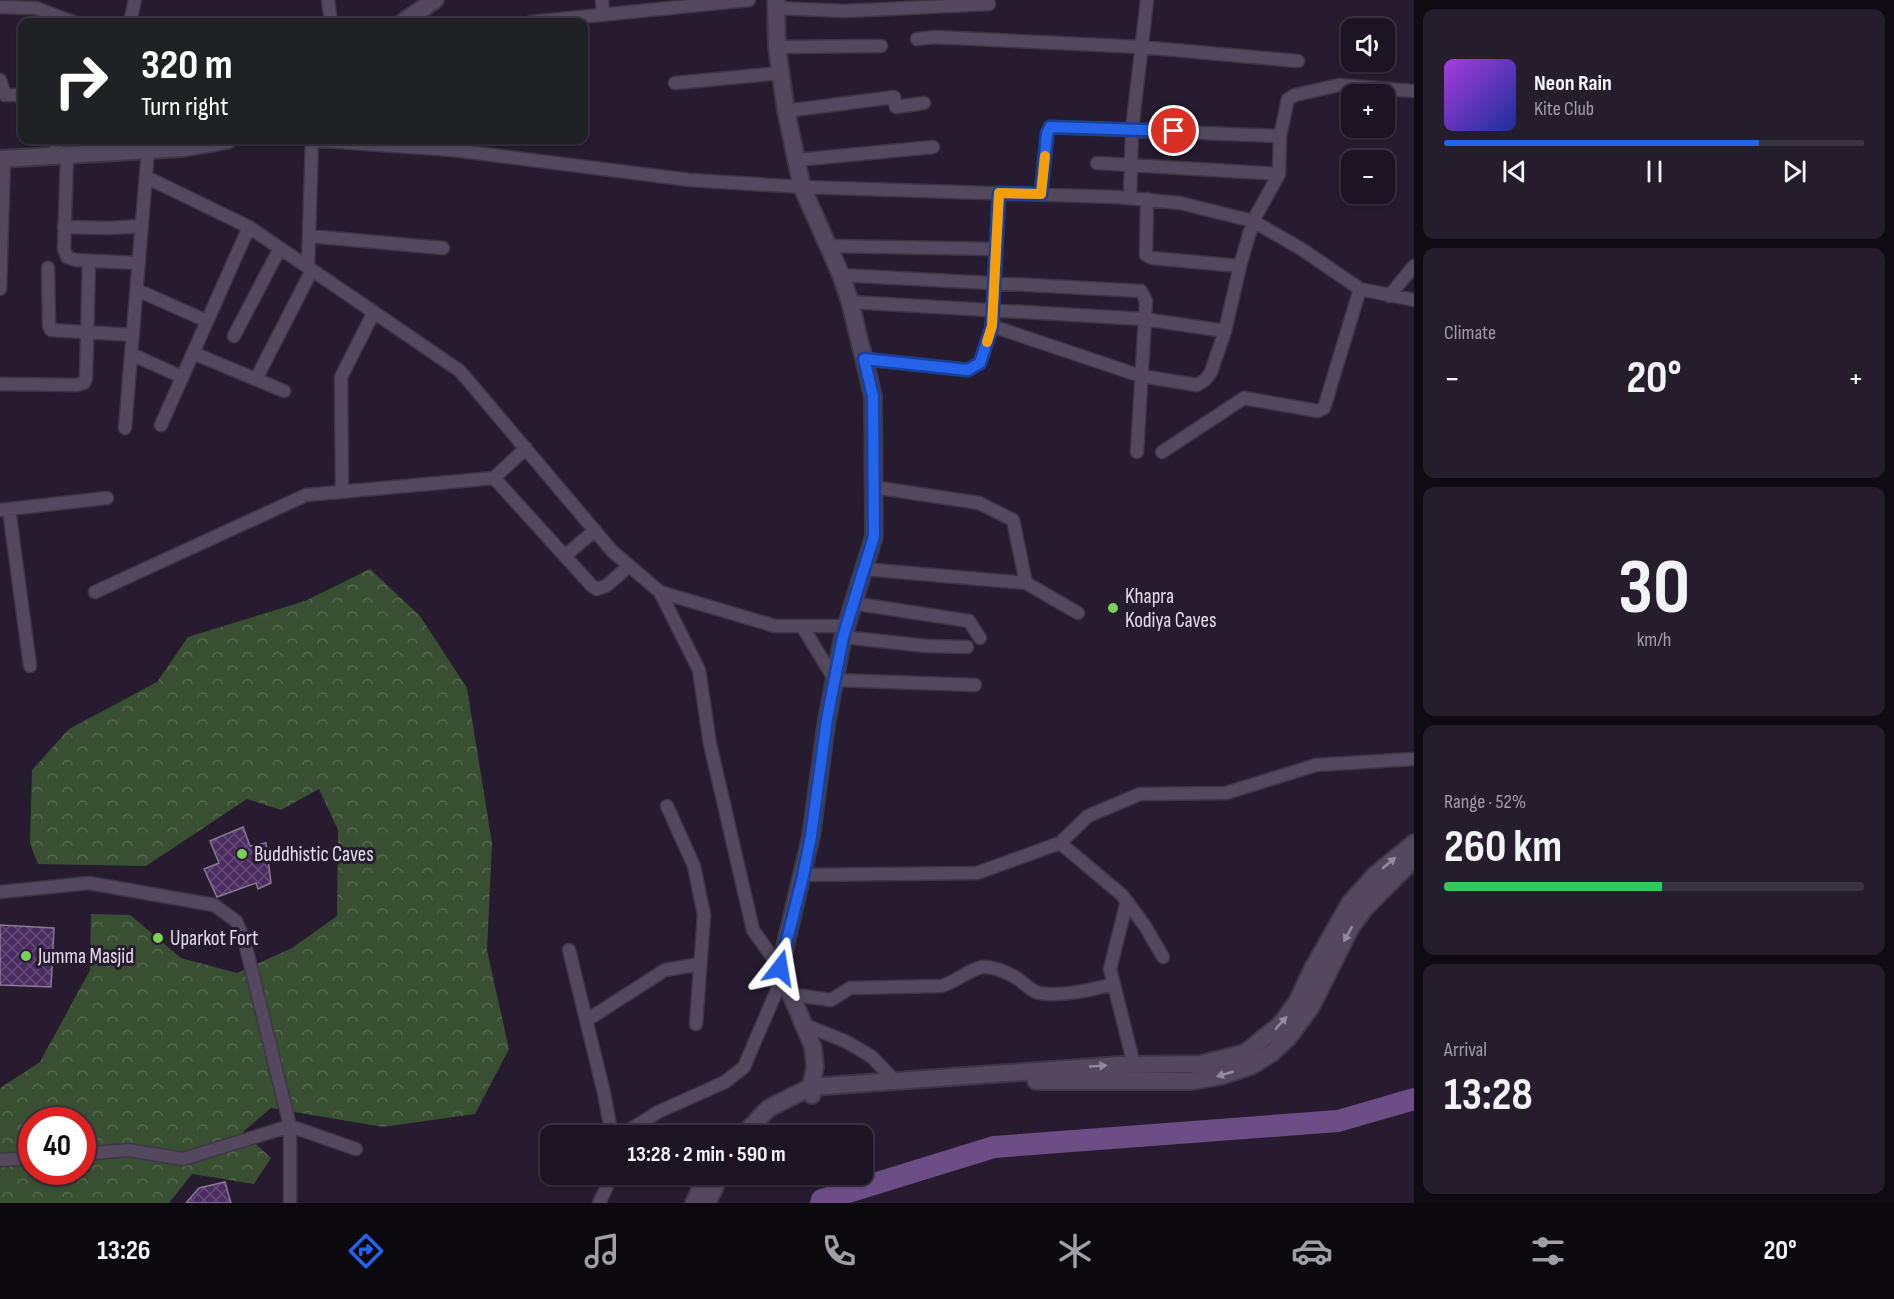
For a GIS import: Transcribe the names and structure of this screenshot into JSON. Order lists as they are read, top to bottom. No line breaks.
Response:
{"places":["Khapra Kodiya Caves","Buddhistic Caves","Uparkot Fort","Jumma Masjid"],"page":{"map_buttons":["+","−"],"turn":["320 m","Turn right"],"song":["Neon Rain","Kite Club"],"tile":["Climate",["30","km/h"],["Range · 52%","260 km"],["Arrival","13:28"]],"heat":["−","20°","+"],"limit":"40","trip":"13:28 · 2 min · 590 m","tabs":["13:26","20°"]}}
